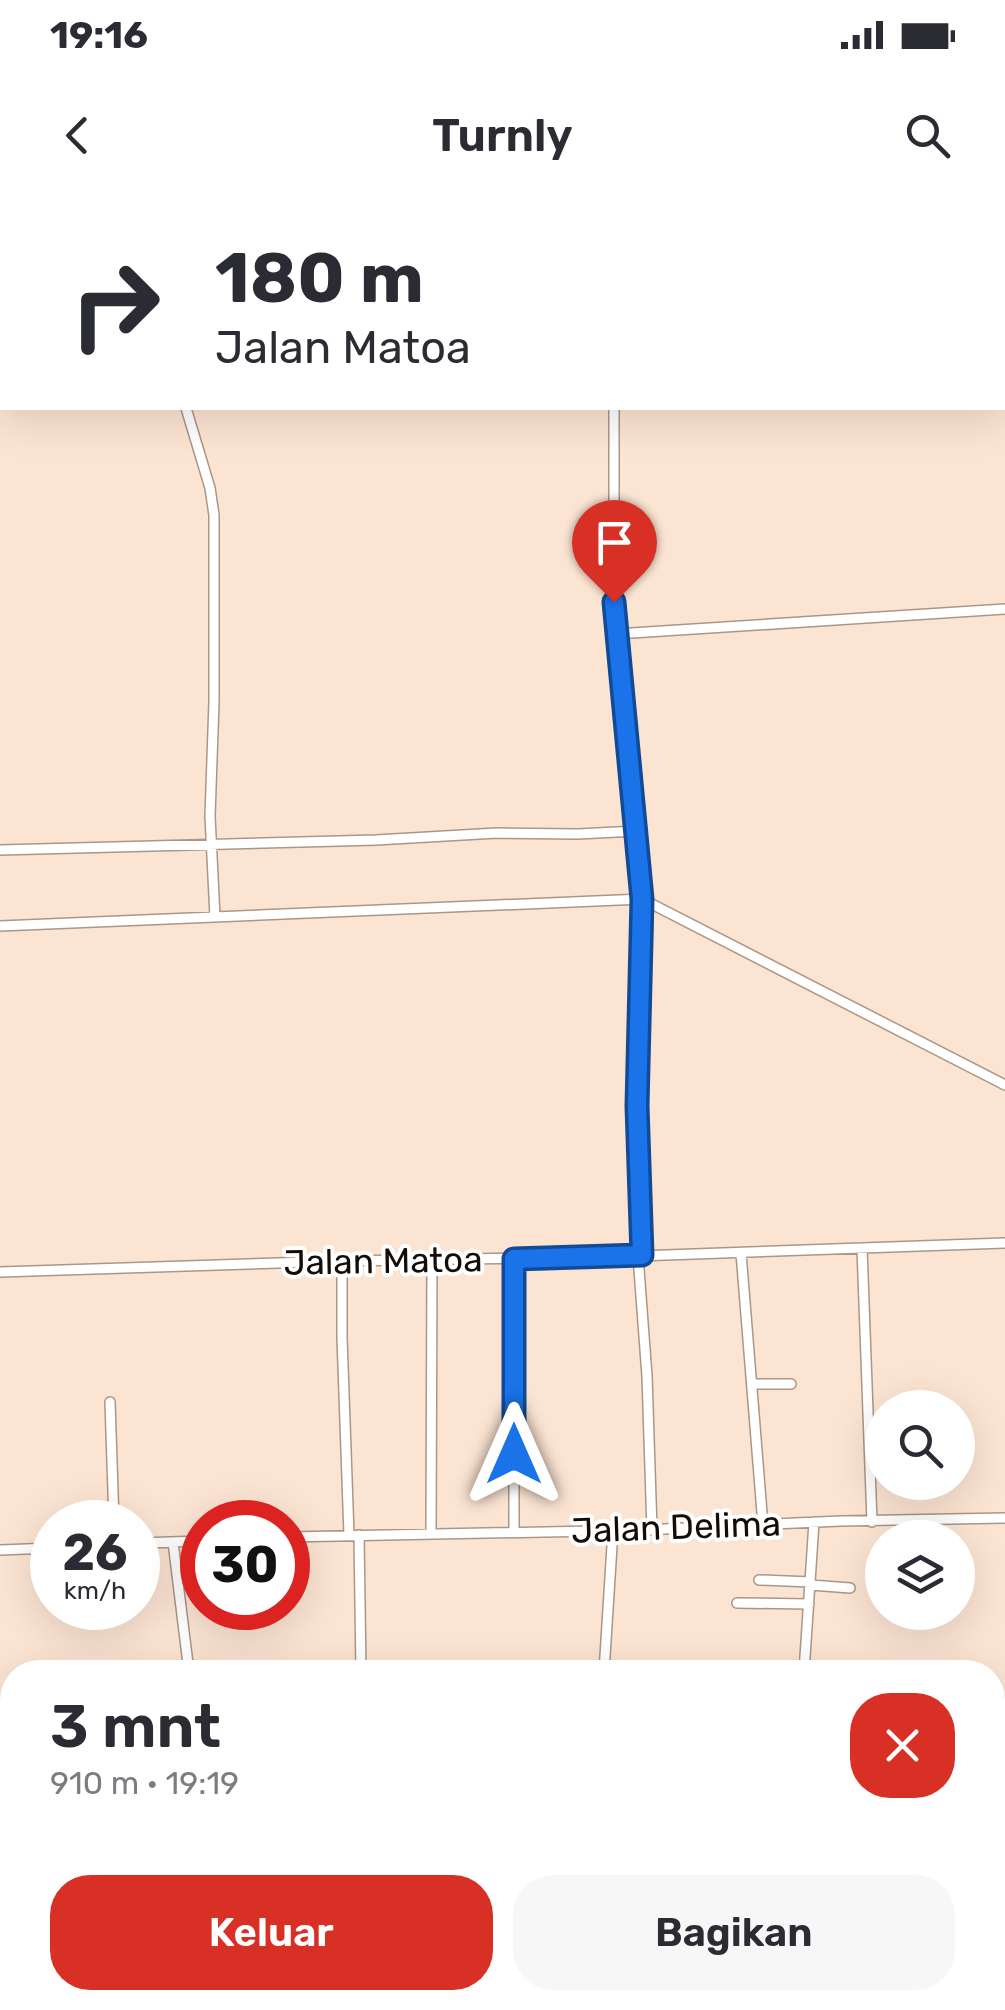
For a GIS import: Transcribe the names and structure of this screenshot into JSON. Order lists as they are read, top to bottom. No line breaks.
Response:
{"streets":{"street":["Jalan Matoa","Jalan Delima"]},"page":{"status":"19:16","header":"Turnly","turn":["180 m","Jalan Matoa"],"speed":"26 km/h","limit":"30","heading":["3 mnt","910 m · 19:19"],"buttons":["Keluar","Bagikan"]}}
